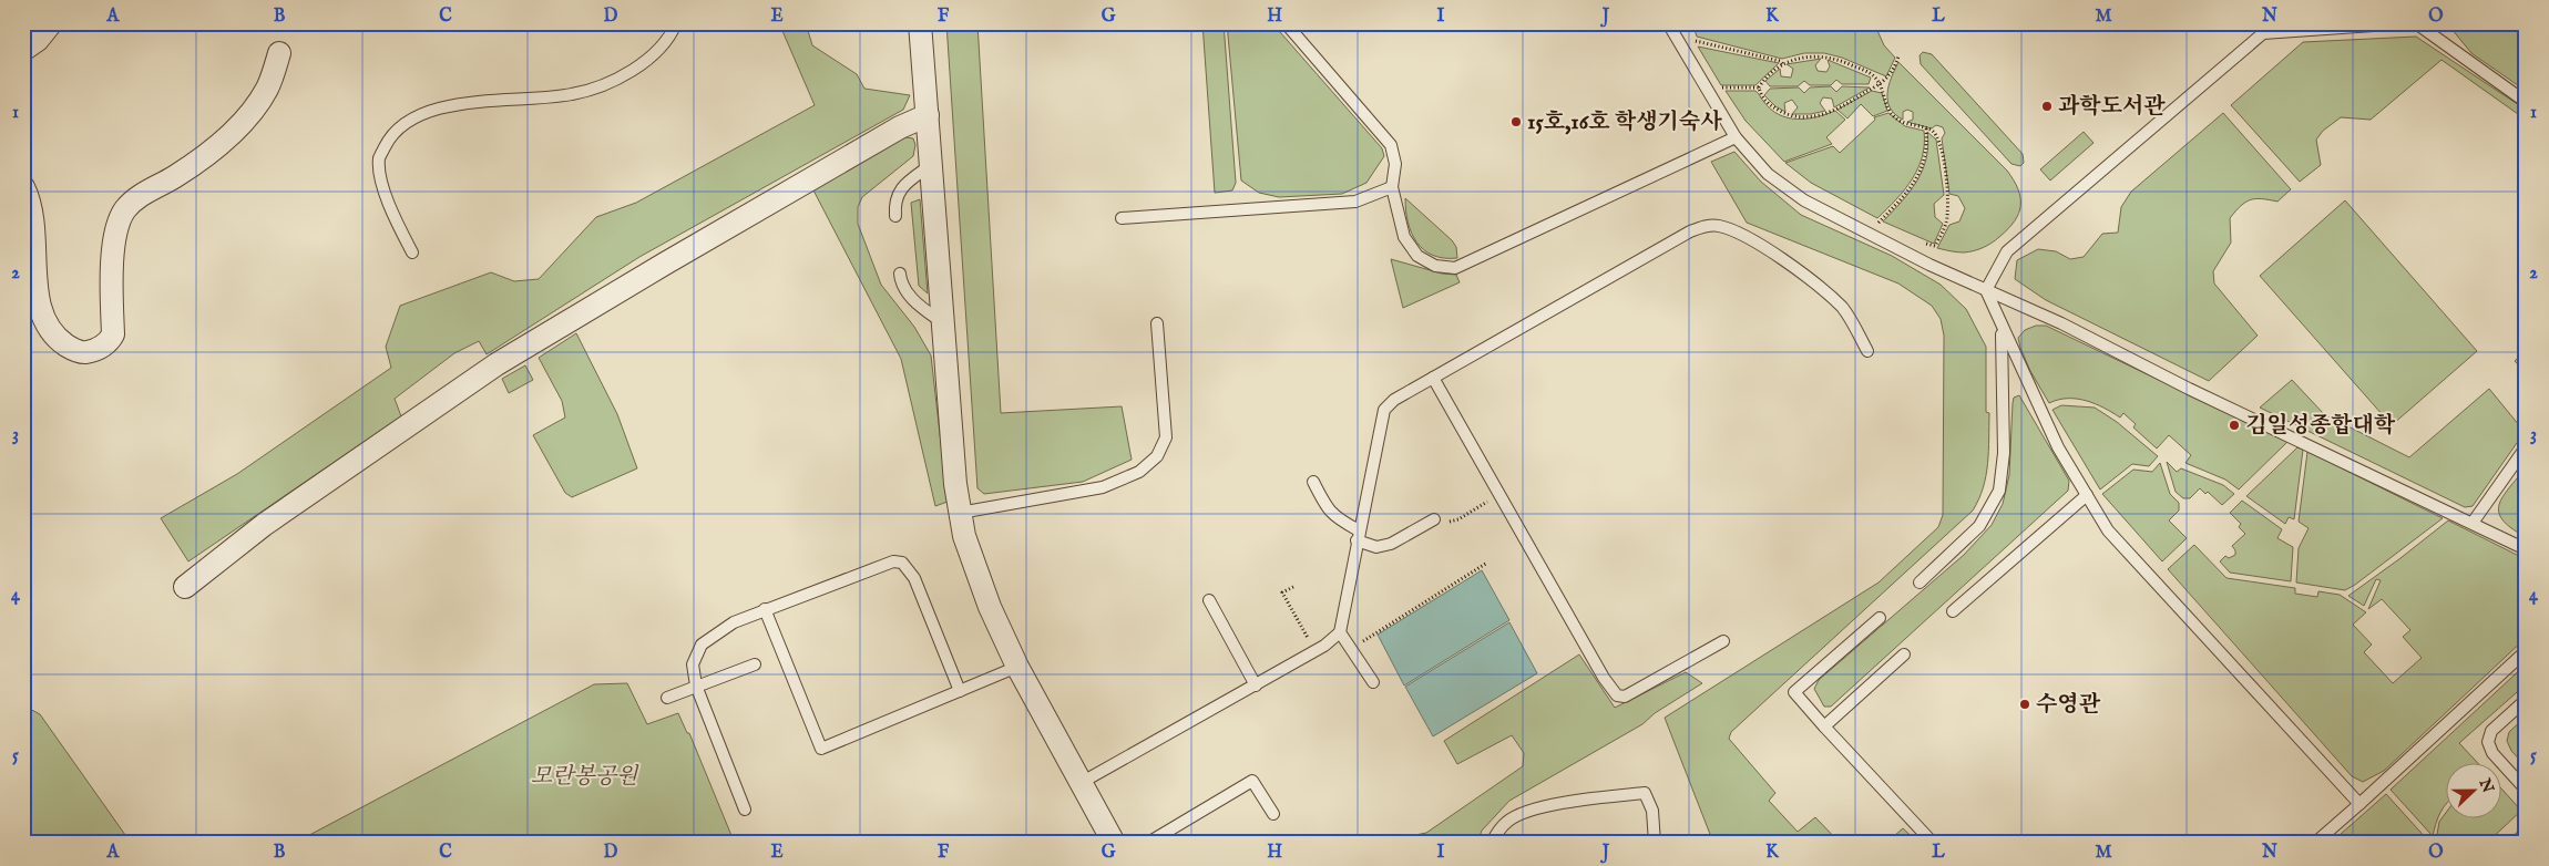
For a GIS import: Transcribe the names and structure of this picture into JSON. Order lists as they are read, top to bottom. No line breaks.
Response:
{"parks":["모란봉공원"],"places":["과학도서관","15호,16호 학생기숙사","김일성종합대학","수영관"],"north":"right","grid":{"columns":["A","B","C","D","E","F","G","H","I","J","K","L","M","N","O"],"rows":["1","2","3","4","5"]}}
